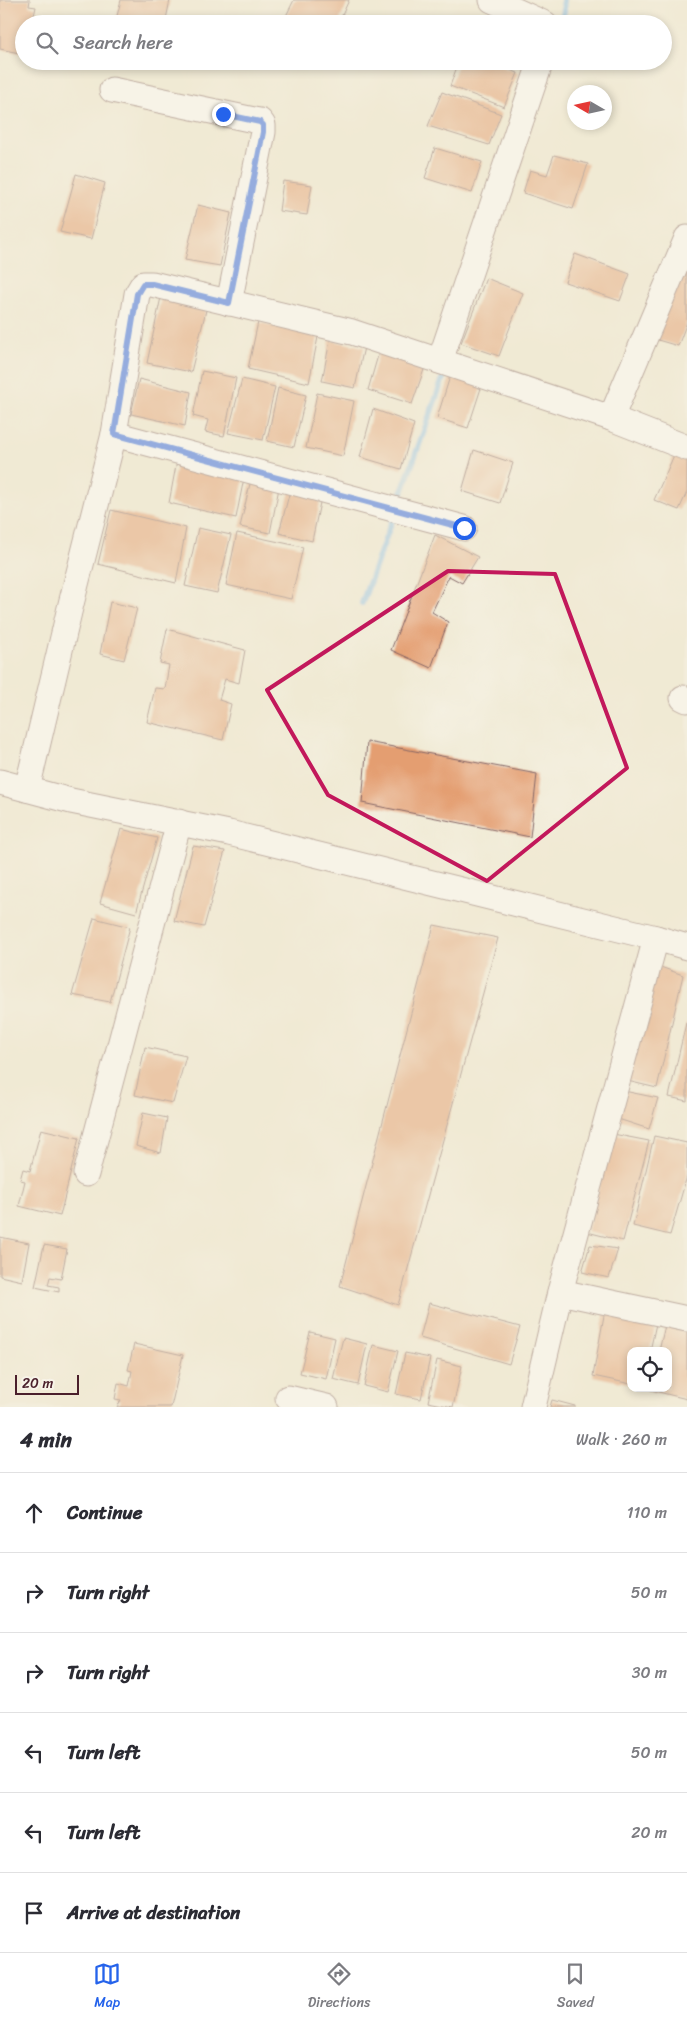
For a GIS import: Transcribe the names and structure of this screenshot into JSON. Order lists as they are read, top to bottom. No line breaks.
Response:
{"scale_bar":"20 m","north":"left","page":{"search":"Search here","scale":"20 m","heading":["4 min","Walk · 260 m"],"list":[["Continue","110 m"],["Turn right","50 m"],["Turn right","30 m"],["Turn left","50 m"],["Turn left","20 m"],"Arrive at destination"],"nav":["Map","Directions","Saved"]}}
